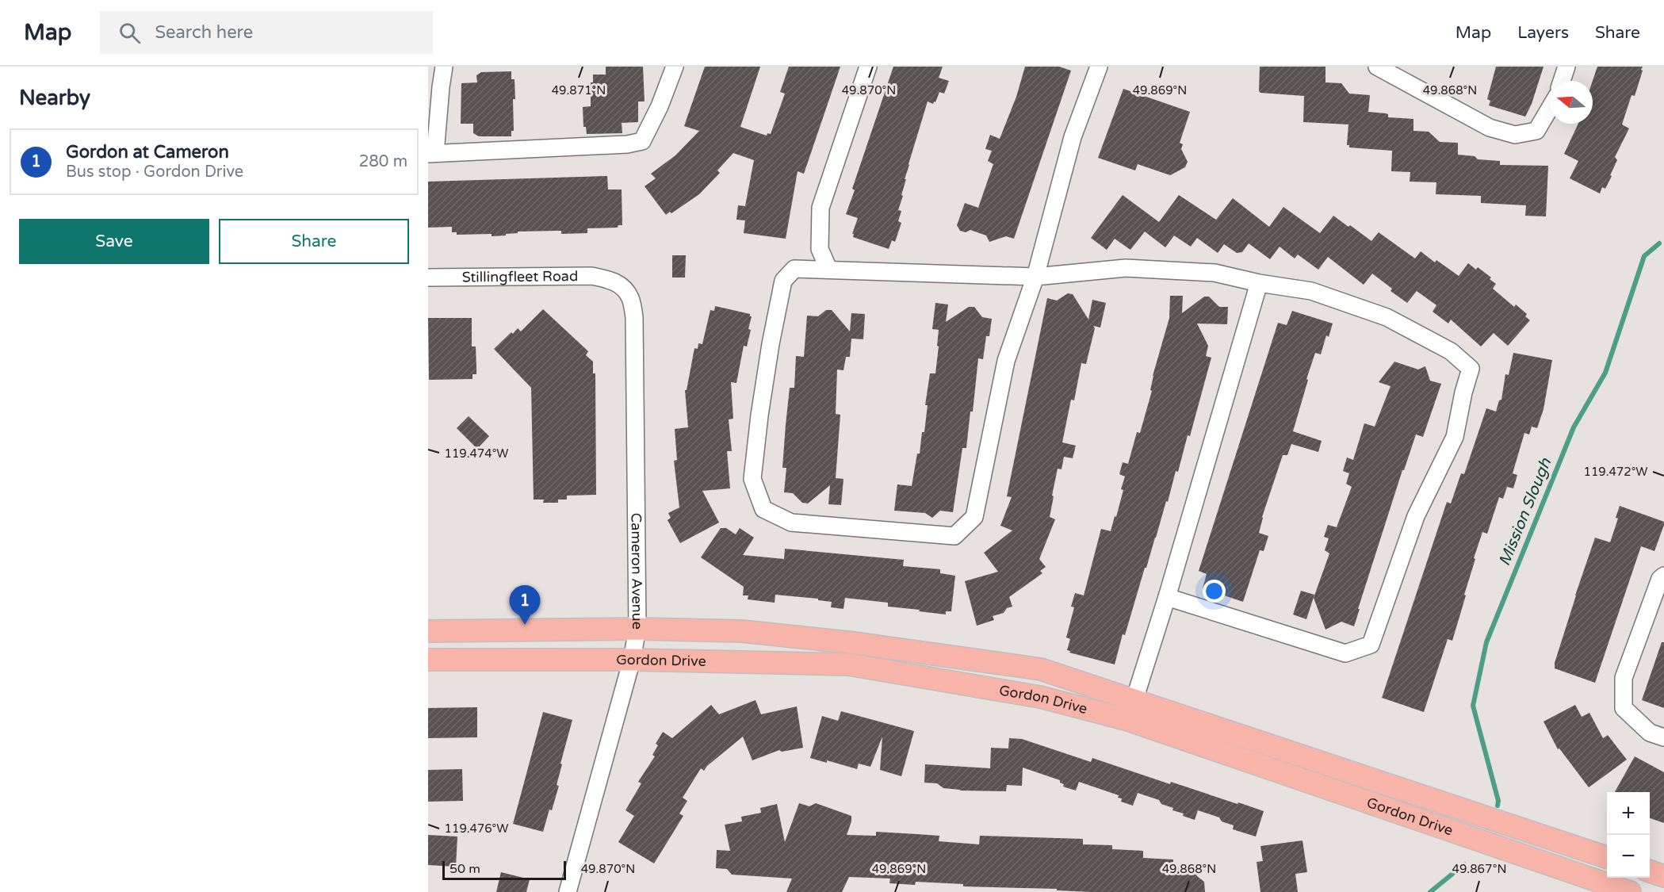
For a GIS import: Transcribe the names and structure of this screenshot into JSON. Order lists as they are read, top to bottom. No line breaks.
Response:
{"streets":{"main road":["Gordon Drive"],"street":["Stillingfleet Road","Cameron Avenue"]},"crossings":[["Stillingfleet Road","Cameron Avenue"],["Cameron Avenue","Gordon Drive"]],"water":["Mission Slough"],"scale_bar":"50 m","north":"left","page":{"header":"Map","search":"Search here","nav":["Map","Layers","Share"],"heading":"Nearby","list":[{"mark":"1","name":"Gordon at Cameron","note":"Bus stop · Gordon Drive","value":"280 m"}],"buttons":["Save","Share"],"pins":"1","map_buttons":["+","−"],"scale":"50 m"},"coordinates":["49.871°N","49.870°N","49.869°N","49.868°N","119.474°W","119.472°W","119.476°W","49.867°N"]}
